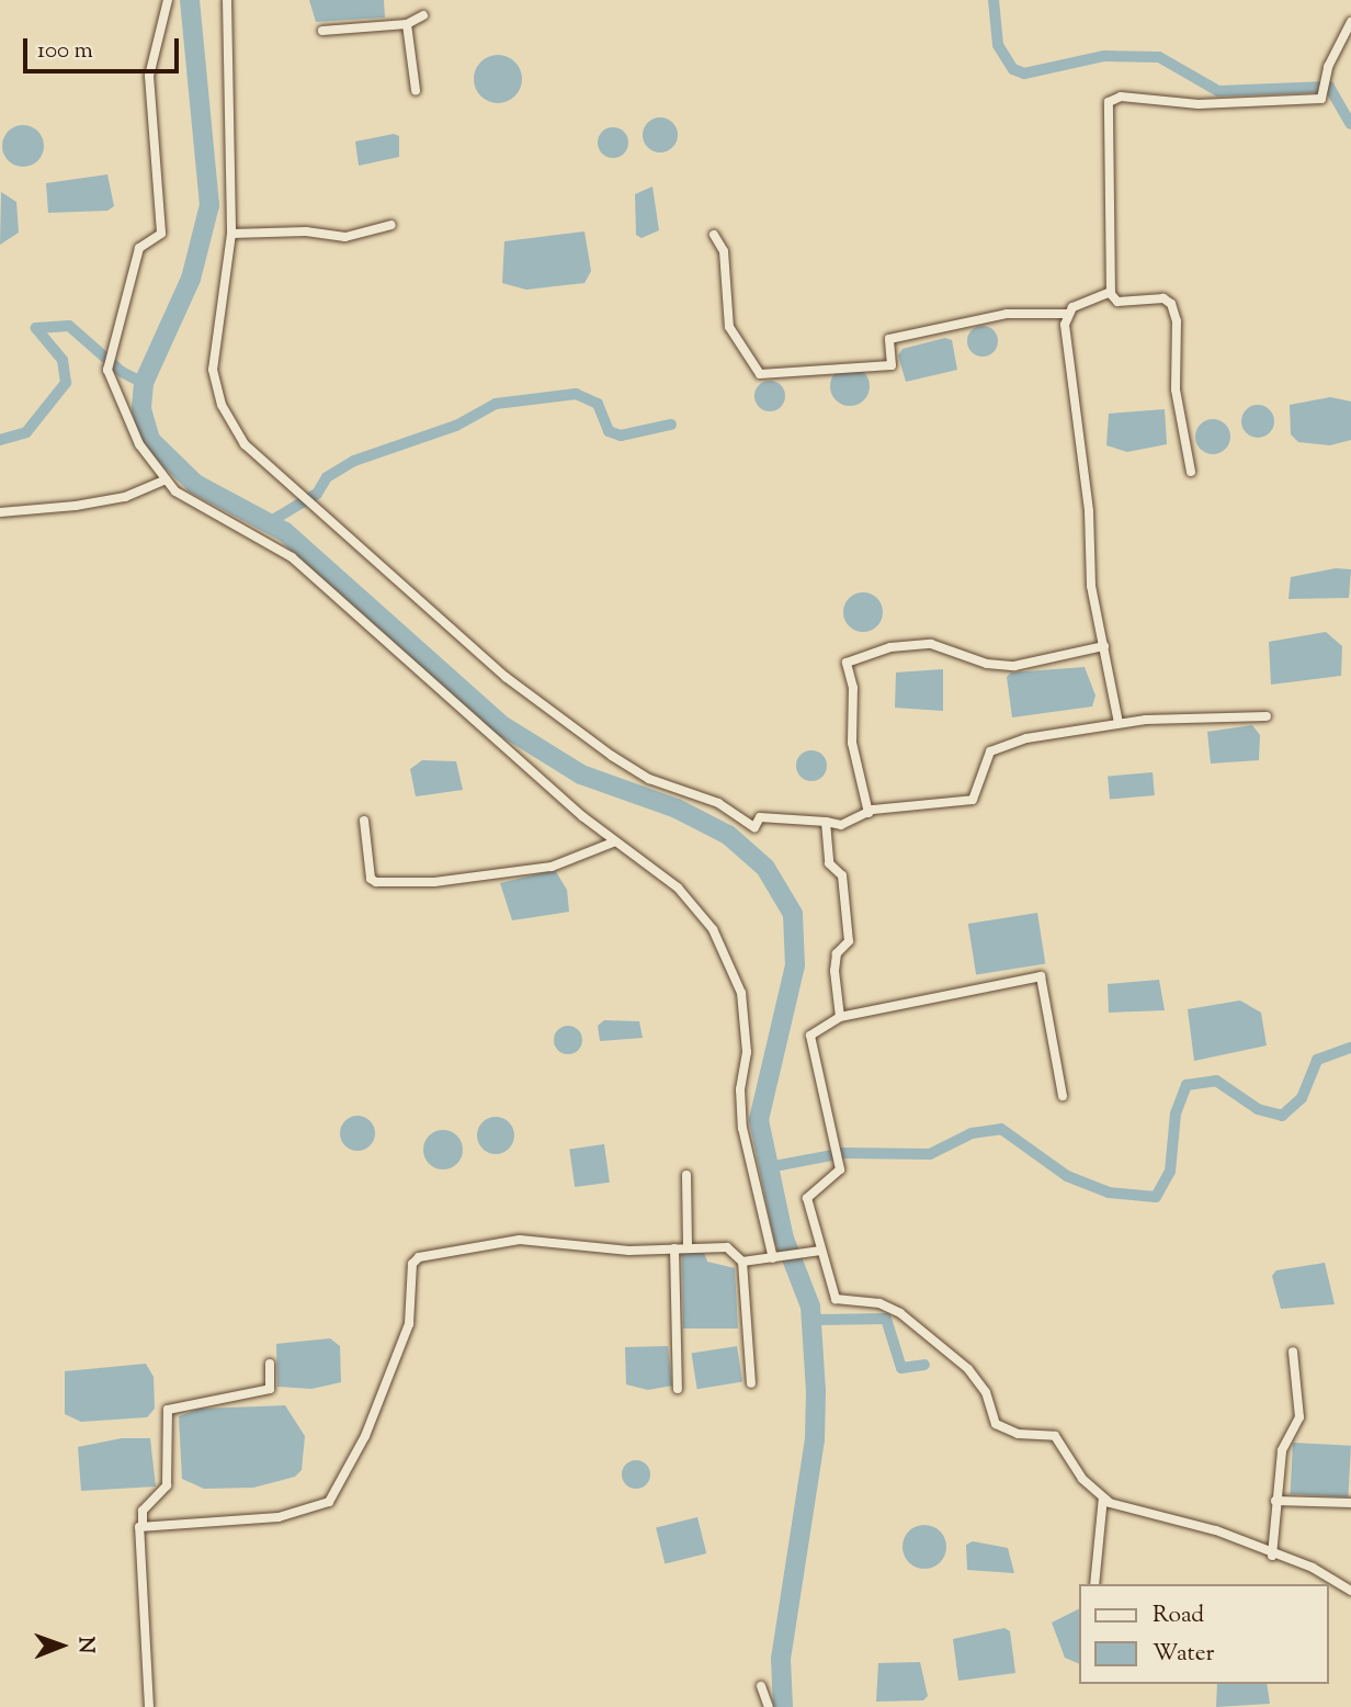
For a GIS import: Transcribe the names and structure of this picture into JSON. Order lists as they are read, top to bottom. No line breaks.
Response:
{"legend":["Road","Water"],"scale_bar":"100 m","north":"right"}
